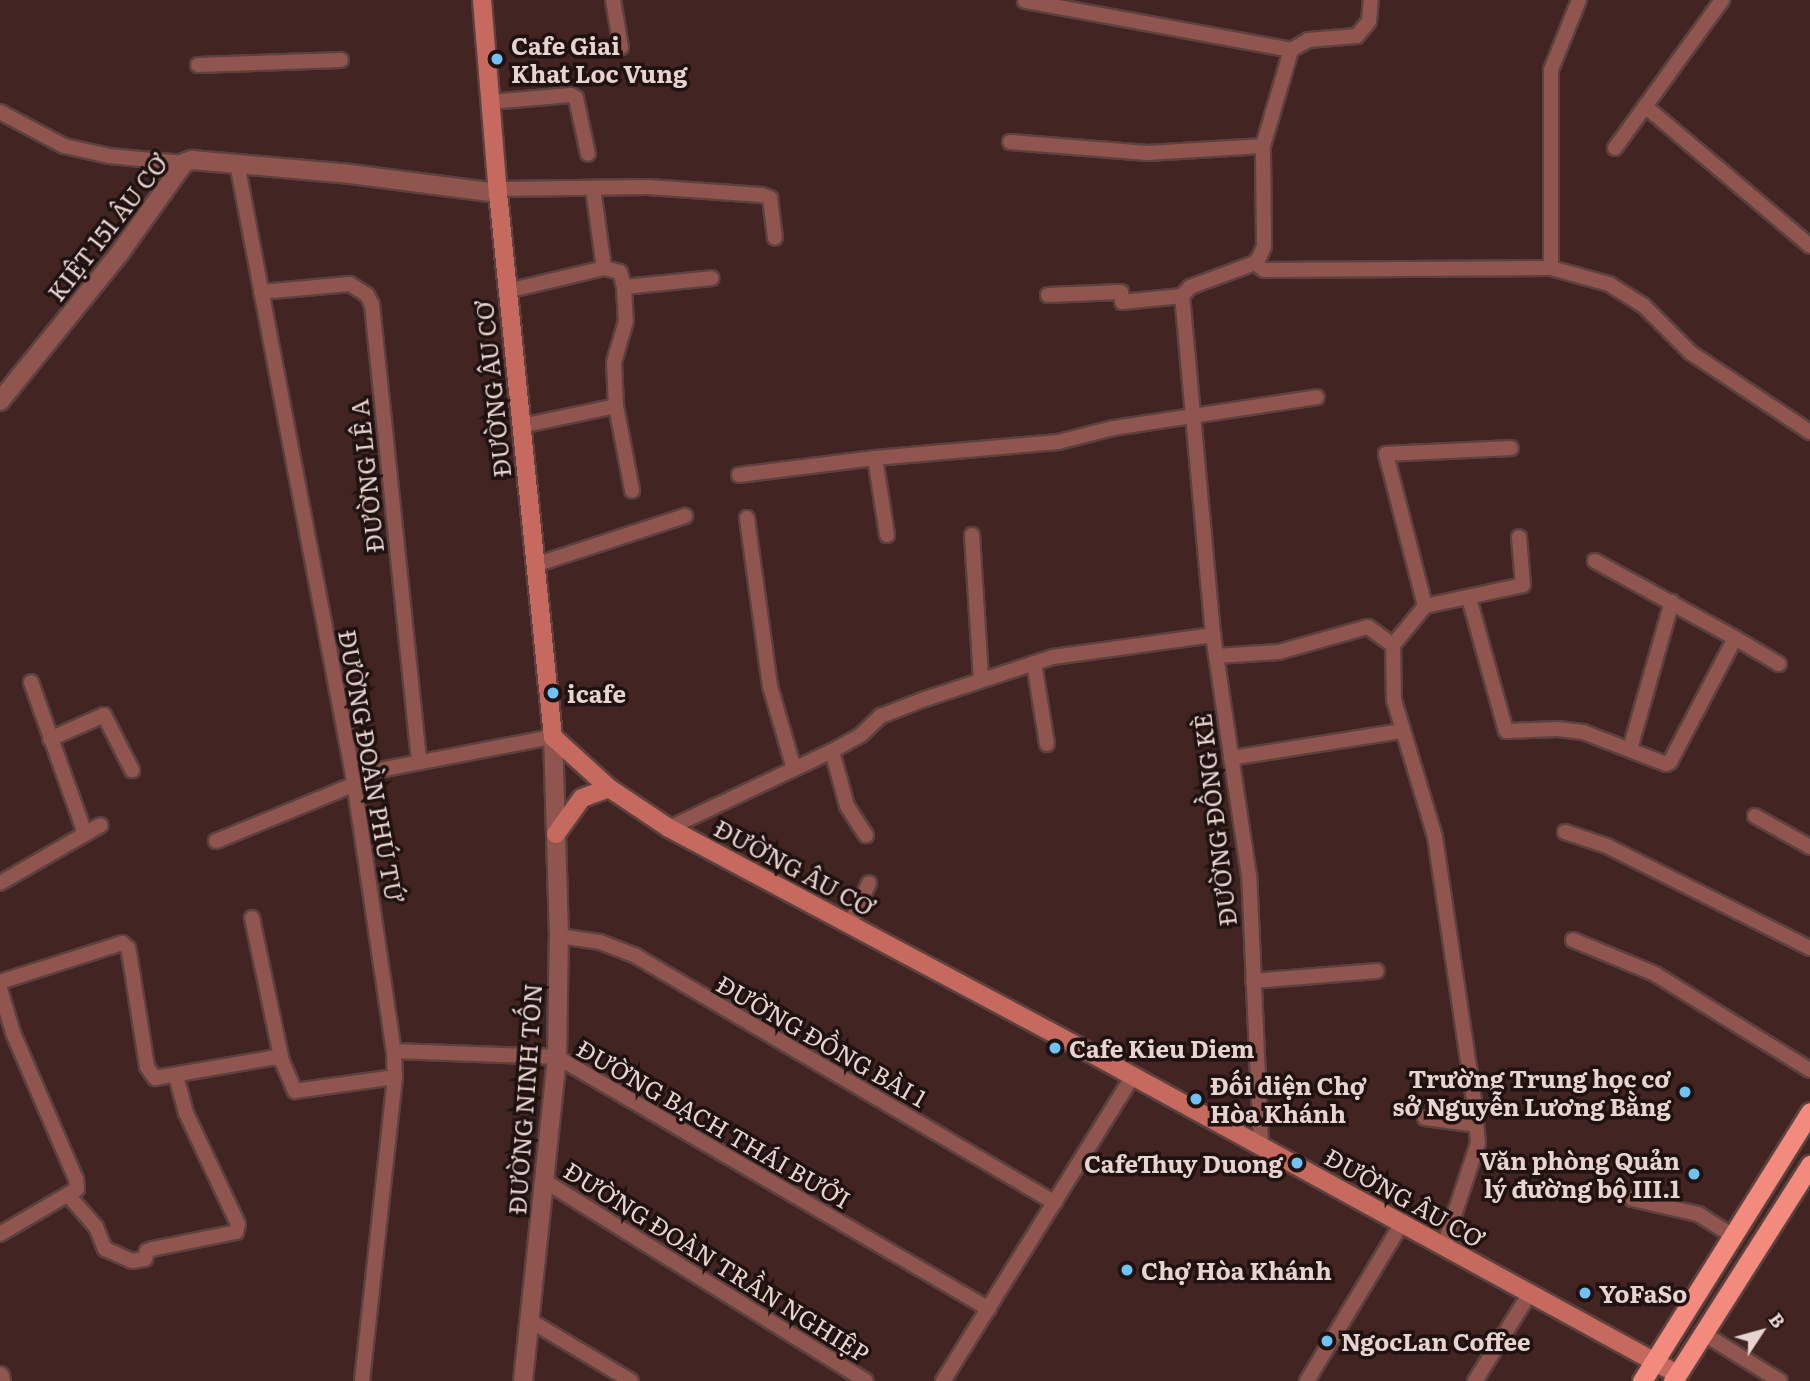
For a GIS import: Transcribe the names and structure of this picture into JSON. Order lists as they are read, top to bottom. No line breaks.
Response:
{"streets":{"main road":["ĐƯỜNG ÂU CƠ"],"street":["KIỆT 151 ÂU CƠ","ĐƯỜNG LÊ A","ĐƯỜNG ĐOÀN PHÚ TỨ","ĐƯỜNG ĐỒNG KÈ","ĐƯỜNG ĐỒNG BÀI 1","ĐƯỜNG NINH TỐN","ĐƯỜNG BẠCH THÁI BƯỞI","ĐƯỜNG ĐOÀN TRẦN NGHIỆP"]},"crossings":[["KIỆT 151 ÂU CƠ","ĐƯỜNG ÂU CƠ"],["KIỆT 151 ÂU CƠ","ĐƯỜNG ĐOÀN PHÚ TỨ"],["ĐƯỜNG ÂU CƠ","ĐƯỜNG ĐỒNG KÈ"],["ĐƯỜNG ÂU CƠ","ĐƯỜNG NINH TỐN"],["ĐƯỜNG LÊ A","ĐƯỜNG ĐOÀN PHÚ TỨ"],["ĐƯỜNG ĐOÀN PHÚ TỨ","ĐƯỜNG BẠCH THÁI BƯỞI"],["ĐƯỜNG ĐỒNG BÀI 1","ĐƯỜNG NINH TỐN"],["ĐƯỜNG NINH TỐN","ĐƯỜNG BẠCH THÁI BƯỞI"],["ĐƯỜNG NINH TỐN","ĐƯỜNG ĐOÀN TRẦN NGHIỆP"]],"places":["Cafe Giai Khat Loc Vung","icafe","Cafe Kieu Diem","Trường Trung học cơ sở Nguyễn Lương Bằng","Đối diện Chợ Hòa Khánh","CafeThuy Duong","Văn phòng Quản lý đường bộ III.1","Chợ Hòa Khánh","YoFaSo","NgocLan Coffee"],"north":"top right"}
